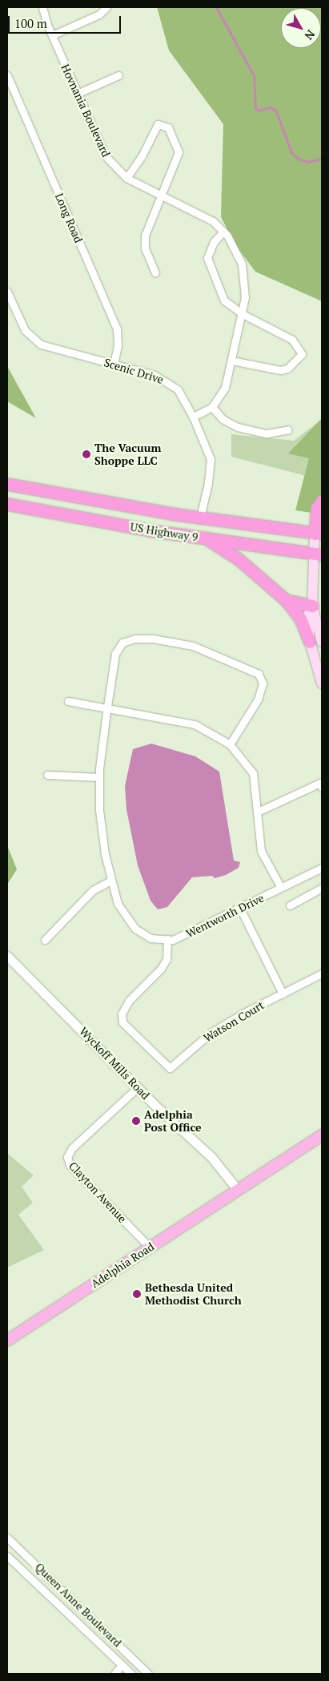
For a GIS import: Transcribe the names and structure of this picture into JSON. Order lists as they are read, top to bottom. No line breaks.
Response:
{"streets":{"highway":["US Highway 9"],"main road":["Adelphia Road"],"street":["Hovnania Boulevard","Long Road","Scenic Drive","Wentworth Drive","Watson Court","Wyckoff Mills Road","Clayton Avenue","Queen Anne Boulevard"]},"crossings":[["Hovnania Boulevard","Scenic Drive"],["Long Road","Scenic Drive"],["Scenic Drive","US Highway 9"],["Wentworth Drive","Watson Court"],["Wyckoff Mills Road","Clayton Avenue"],["Wyckoff Mills Road","Adelphia Road"],["Clayton Avenue","Adelphia Road"]],"places":["The Vacuum Shoppe LLC","Adelphia Post Office","Bethesda United Methodist Church"],"scale_bar":"100 m","north":"bottom right"}
